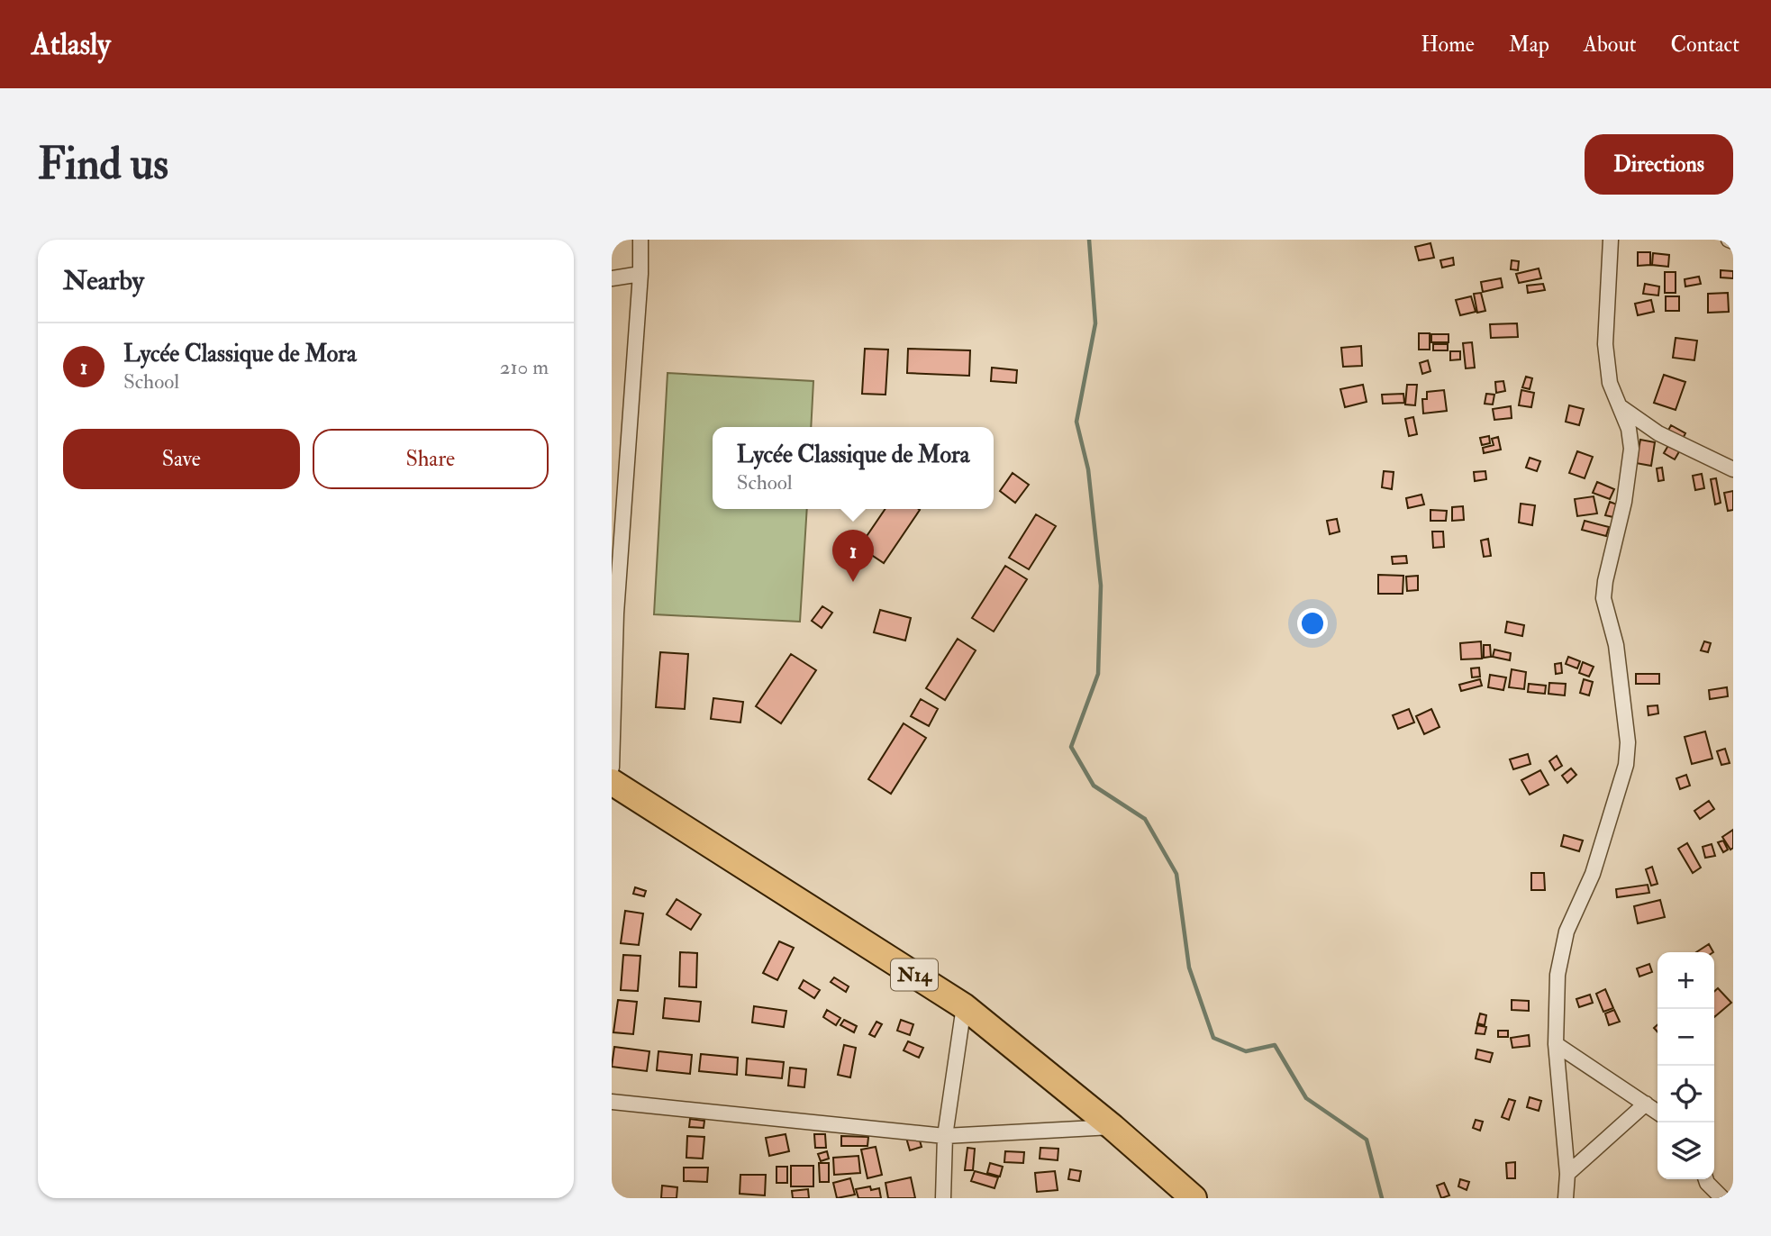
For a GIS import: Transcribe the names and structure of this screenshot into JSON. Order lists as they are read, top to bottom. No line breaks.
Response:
{"streets":{"highway":["N14"]},"page":{"header":"Atlasly","nav":["Home","Map","About","Contact"],"buttons":["Directions",["Save","Share"]],"title":"Find us","heading":"Nearby","list":[{"mark":"1","name":"Lycée Classique de Mora","note":"School","value":"210 m"}],"popup":["Lycée Classique de Mora","School"],"pins":"1","map_buttons":["+","−"]}}
